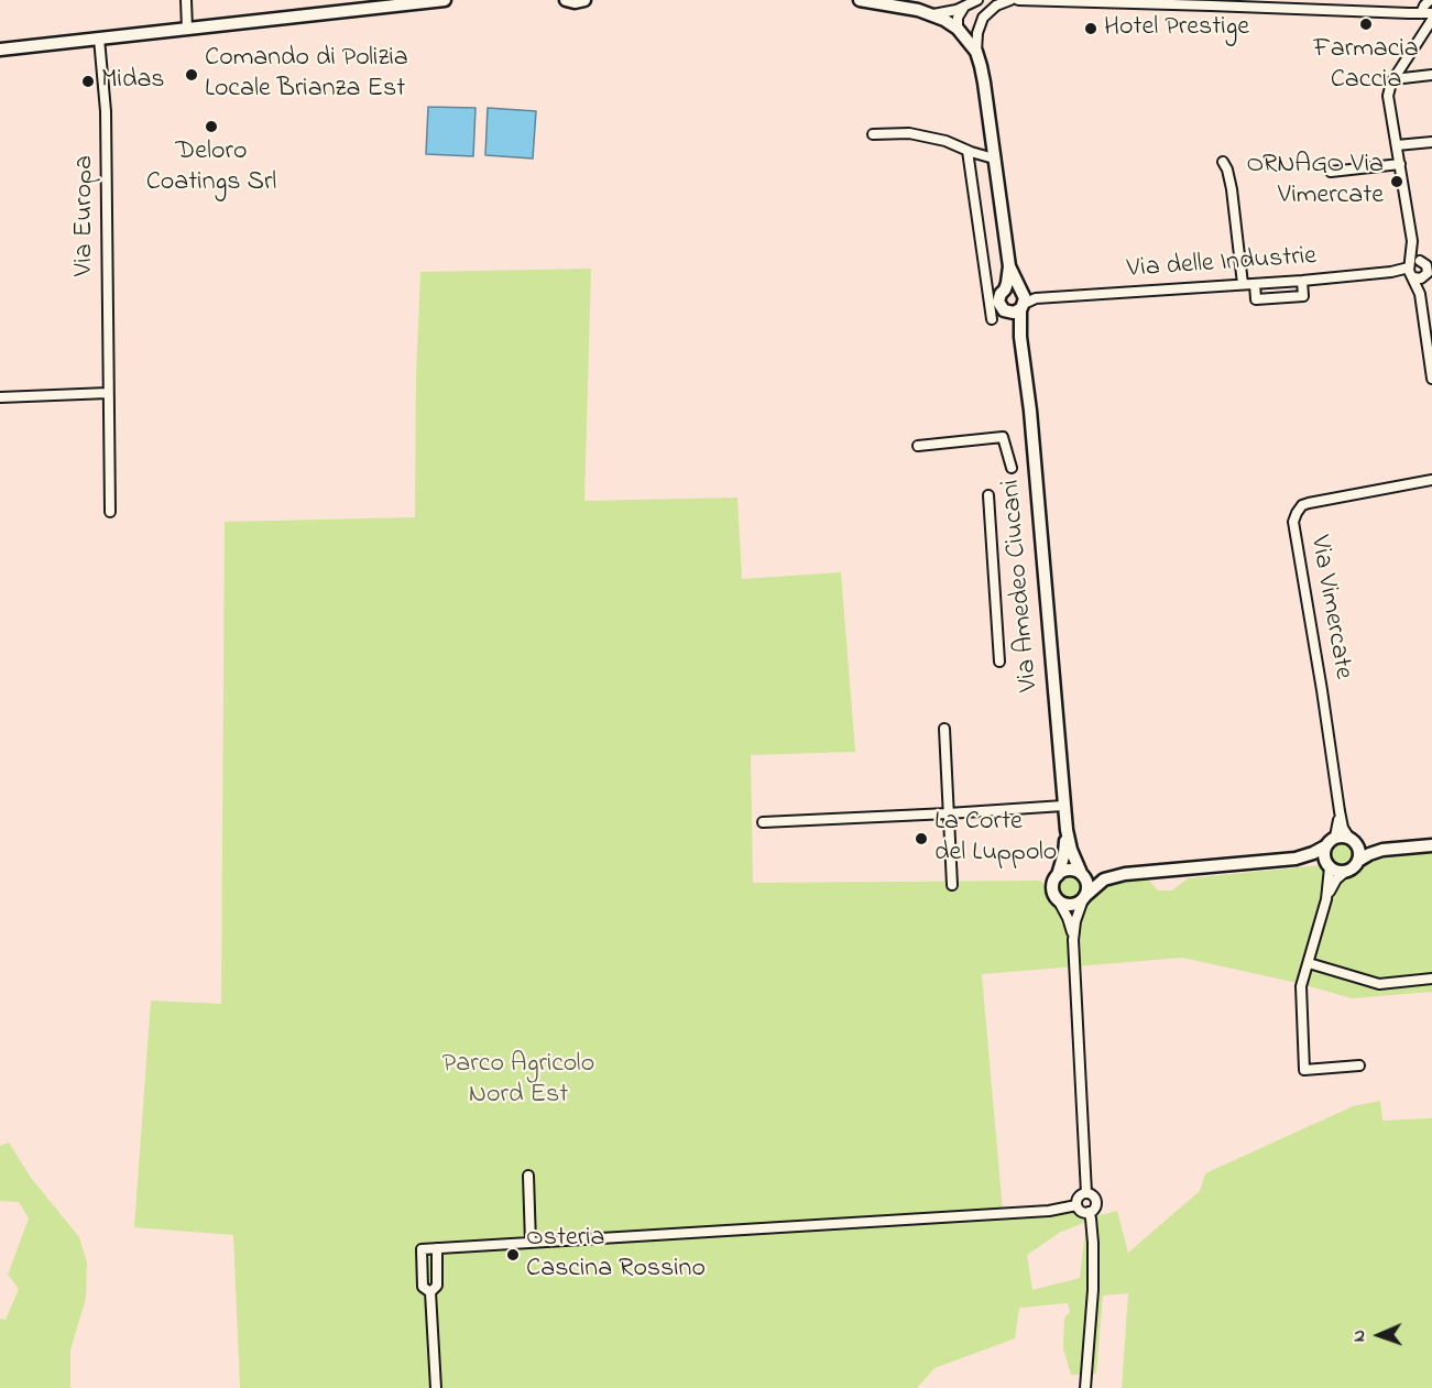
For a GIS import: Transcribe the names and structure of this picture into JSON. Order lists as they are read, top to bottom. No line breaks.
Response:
{"streets":{"main road":["Via Amedeo Ciucani"],"street":["Via Europa","Via delle Industrie","Via Vimercate"]},"crossings":[["Via delle Industrie","Via Amedeo Ciucani"]],"parks":["Parco Agricolo Nord Est"],"places":["Farmacia Caccia","Hotel Prestige","Comando di Polizia Locale Brianza Est","Midas","Deloro Coatings Srl","ORNAGO Via Vimercate","La Corte del Luppolo","Osteria Cascina Rossino"],"north":"left"}
